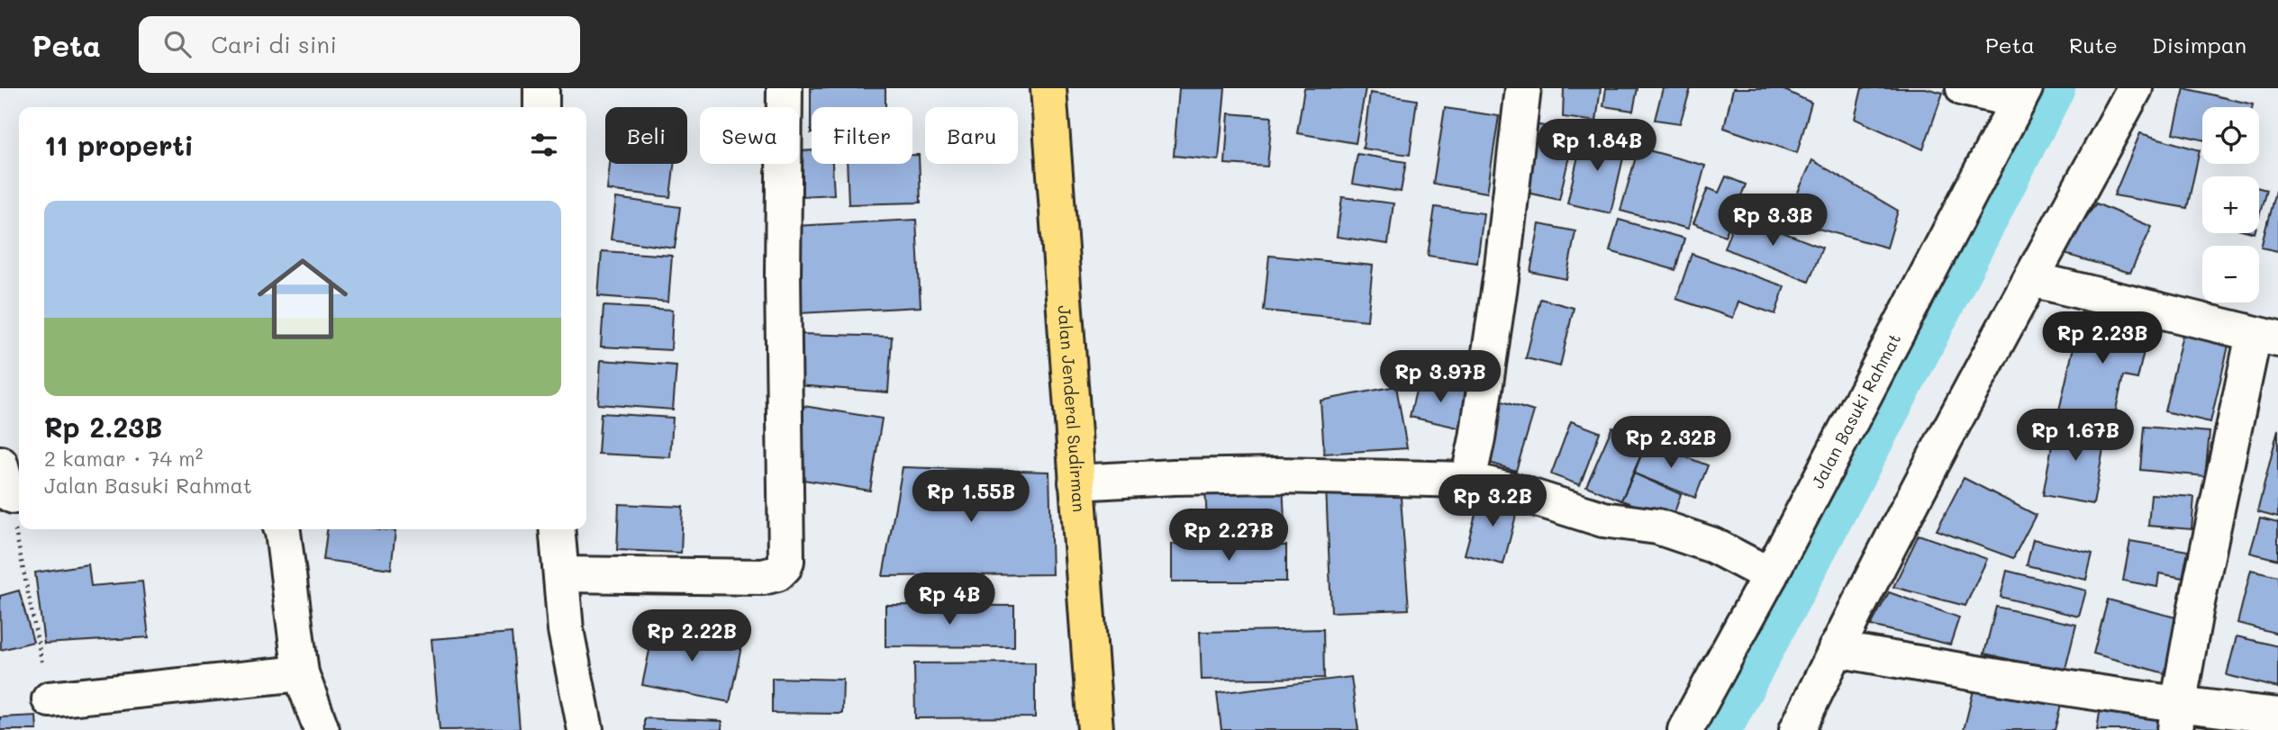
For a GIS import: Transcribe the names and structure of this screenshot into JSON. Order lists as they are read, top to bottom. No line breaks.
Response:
{"streets":{"highway":["Jalan Jenderal Sudirman"],"street":["Jalan Basuki Rahmat"]},"page":{"header":"Peta","search":"Cari di sini","nav":["Peta","Rute","Disimpan"],"map_buttons":["+","−"],"chip":["Beli","Sewa","Filter","Baru"],"heading":"11 properti","price":["Rp 1.84B","Rp 3.3B","Rp 2.23B","Rp 3.97B","Rp 1.67B","Rp 2.32B","Rp 1.55B","Rp 3.2B","Rp 2.27B","Rp 4B","Rp 2.22B"],"list":[{"name":"Rp 2.23B","note":"2 kamar · 74 m² · Jalan Basuki Rahmat"}]}}
